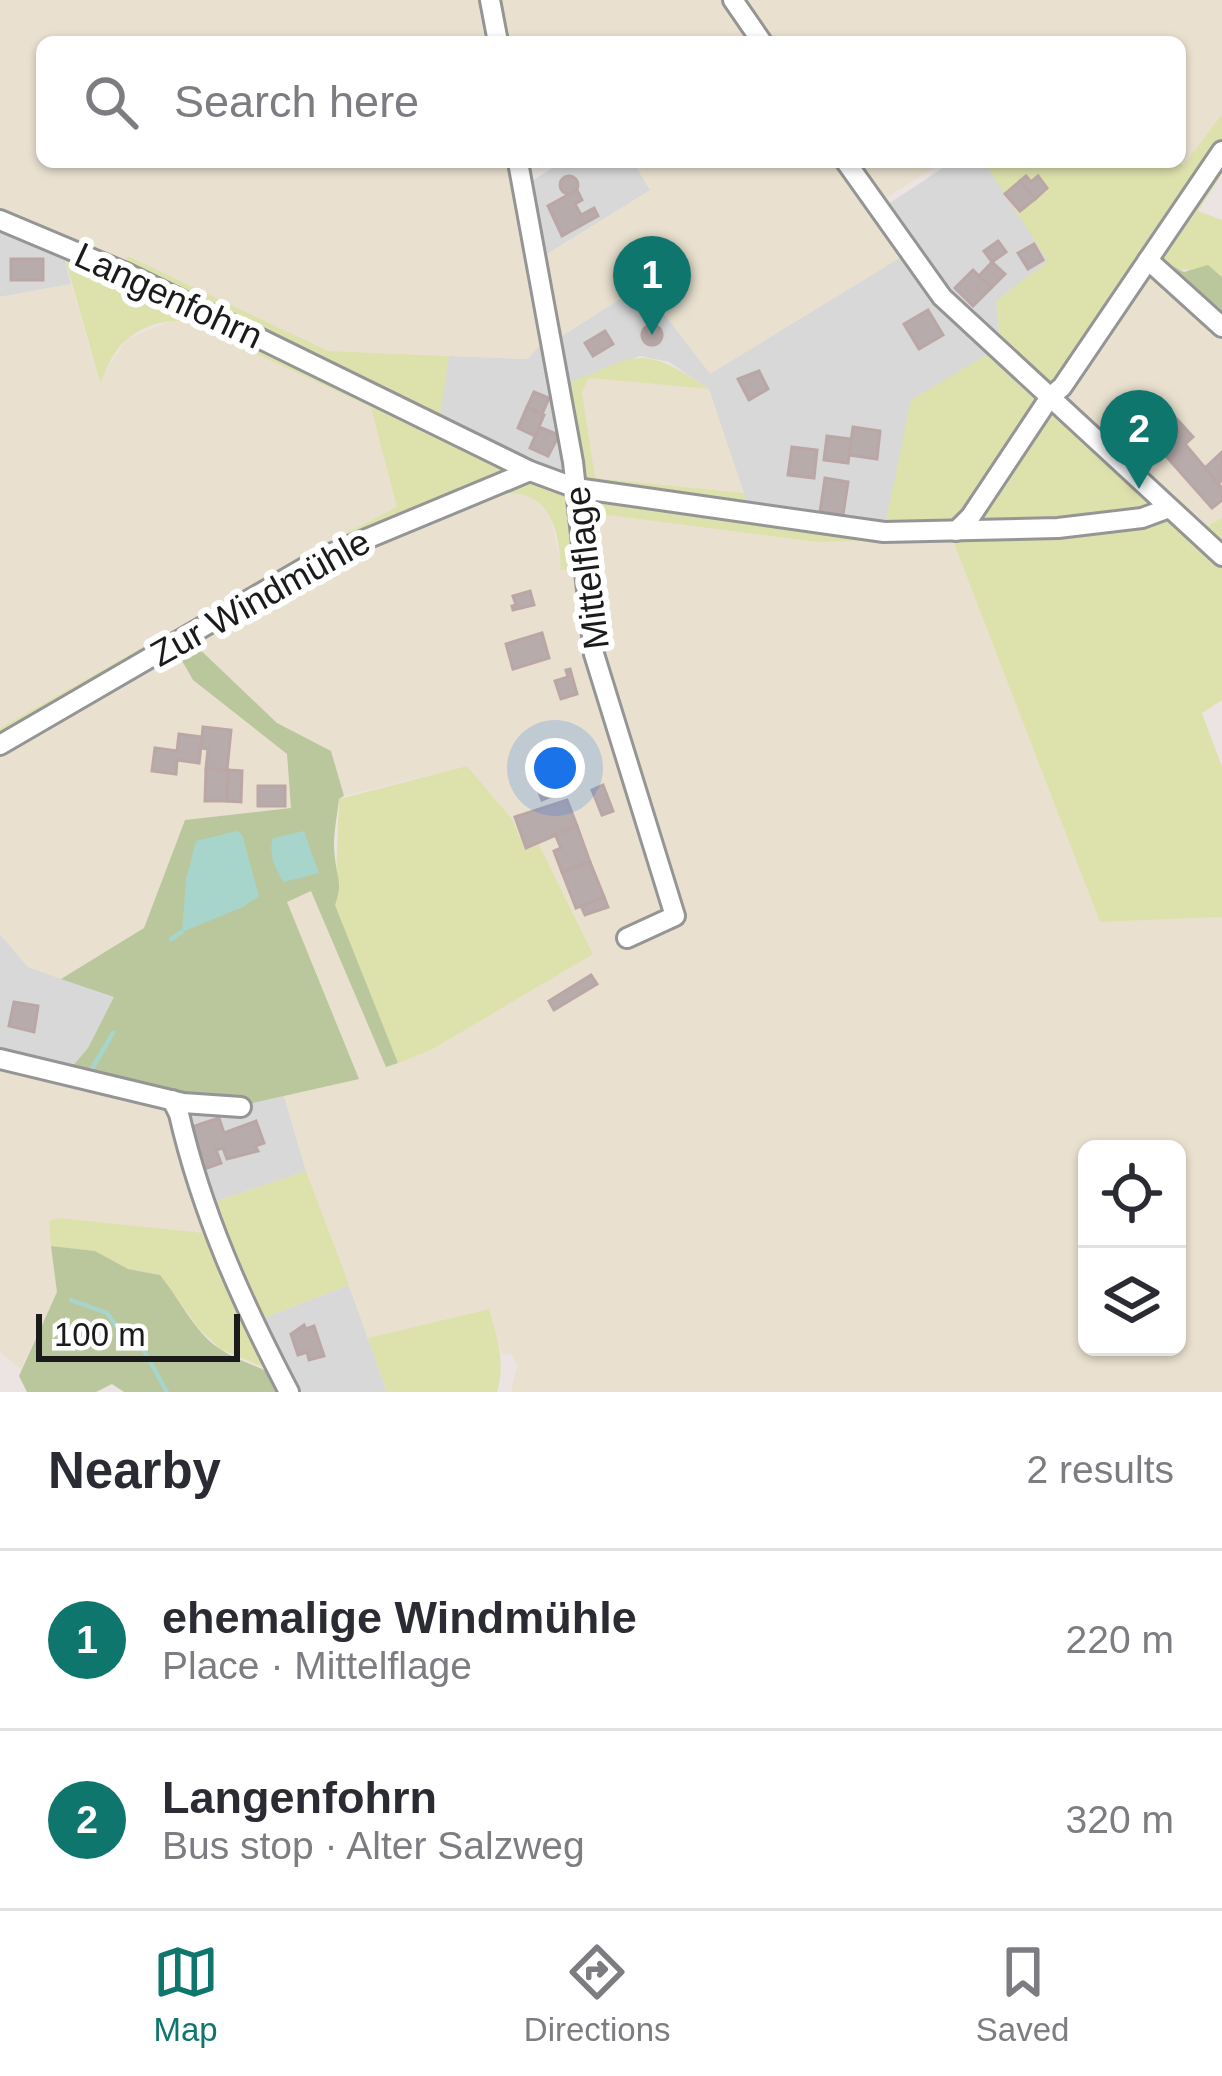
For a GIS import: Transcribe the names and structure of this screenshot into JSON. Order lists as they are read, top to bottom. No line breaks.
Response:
{"streets":{"street":["Langenfohrn","Mittelflage","Zur Windmühle"]},"crossings":[["Langenfohrn","Mittelflage"],["Langenfohrn","Zur Windmühle"]],"scale_bar":"100 m","page":{"search":"Search here","pins":["1","2"],"scale":"100 m","heading":["Nearby","2 results"],"list":[{"mark":"1","name":"ehemalige Windmühle","note":"Place · Mittelflage","value":"220 m"},{"mark":"2","name":"Langenfohrn","note":"Bus stop · Alter Salzweg","value":"320 m"}],"nav":["Map","Directions","Saved"]}}
